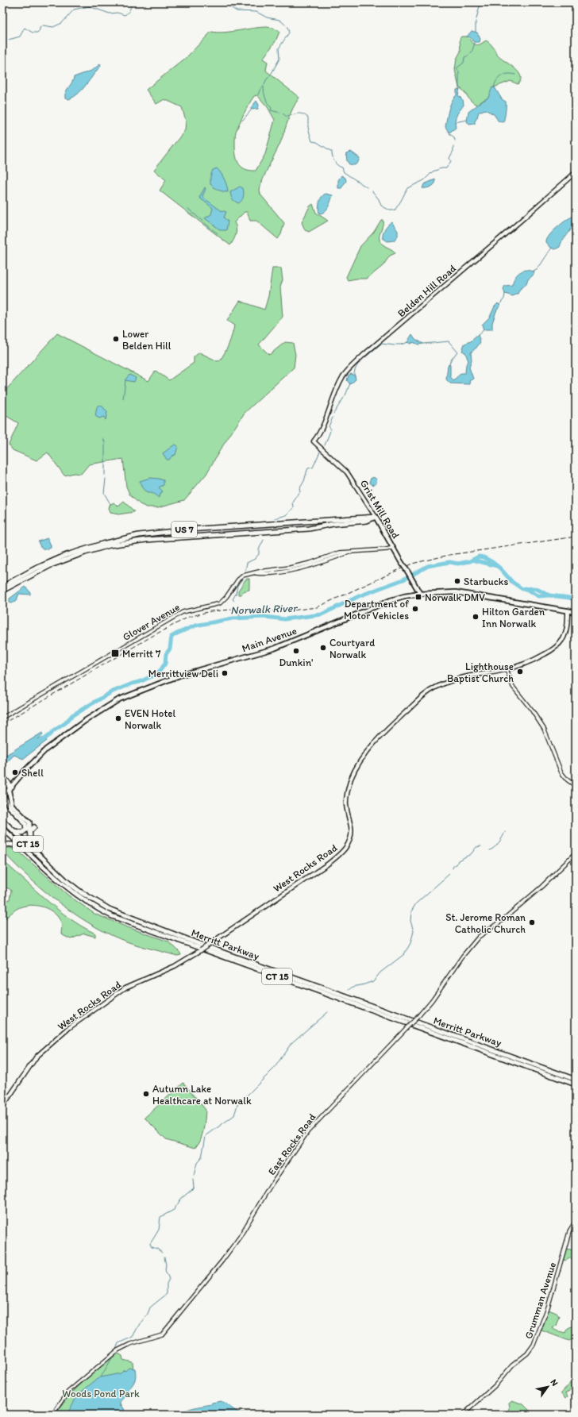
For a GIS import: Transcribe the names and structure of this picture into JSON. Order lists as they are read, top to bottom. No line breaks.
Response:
{"streets":{"highway":["US 7","CT 15","Merritt Parkway"],"main road":["Belden Hill Road","Grist Mill Road","Main Avenue","West Rocks Road"],"street":["Glover Avenue","East Rocks Road","Grumman Avenue"]},"crossings":[["Belden Hill Road","Grist Mill Road"],["Grist Mill Road","US 7"],["Grist Mill Road","Glover Avenue"],["Grist Mill Road","Main Avenue"],["Main Avenue","West Rocks Road"]],"water":["Norwalk River"],"parks":["Woods Pond Park"],"places":{"other":["Lower Belden Hill","Starbucks","Department of Motor Vehicles","Hilton Garden Inn Norwalk","Courtyard Norwalk","Dunkin'","Lighthouse Baptist Church","Merrittview Deli","EVEN Hotel Norwalk","Shell","St. Jerome Roman Catholic Church","Autumn Lake Healthcare at Norwalk"],"transit":["Norwalk DMV","Merritt 7"]},"north":"top right"}
